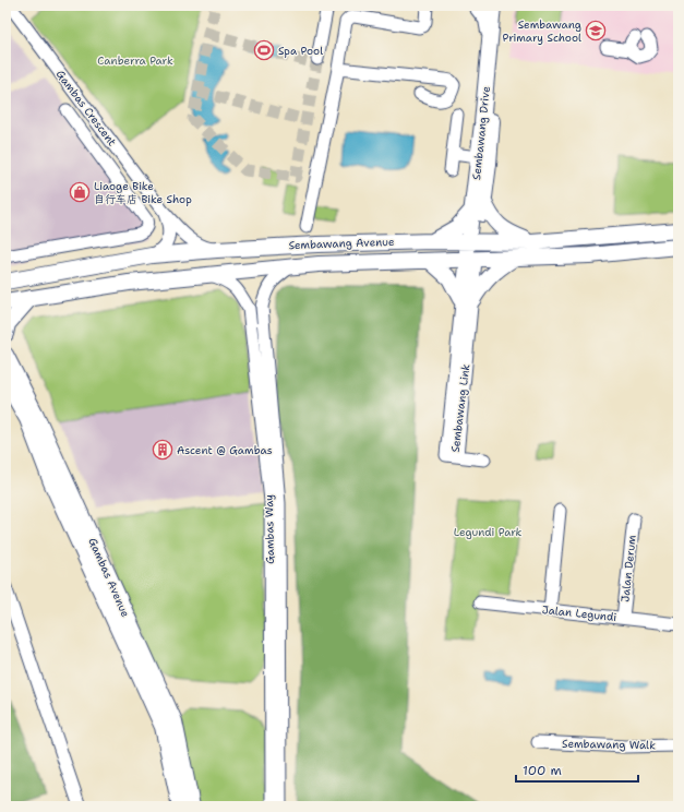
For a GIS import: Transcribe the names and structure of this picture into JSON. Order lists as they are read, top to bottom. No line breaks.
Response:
{"streets":{"main road":["Sembawang Drive","Sembawang Avenue","Gambas Avenue"],"street":["Gambas Crescent","Sembawang Link","Gambas Way","Jalan Derum","Jalan Legundi","Sembawang Walk"]},"crossings":[["Gambas Crescent","Sembawang Avenue"],["Sembawang Drive","Sembawang Avenue"],["Sembawang Drive","Sembawang Link"],["Sembawang Avenue","Sembawang Link"],["Sembawang Avenue","Gambas Way"],["Jalan Derum","Jalan Legundi"]],"parks":["Canberra Park","Legundi Park"],"places":{"school or university":["Sembawang Primary School"],"sports":["Spa Pool"],"shop":["Liaoge Bike 自行车店 Bike Shop"],"building":["Ascent @ Gambas"]},"scale_bar":"100 m"}
